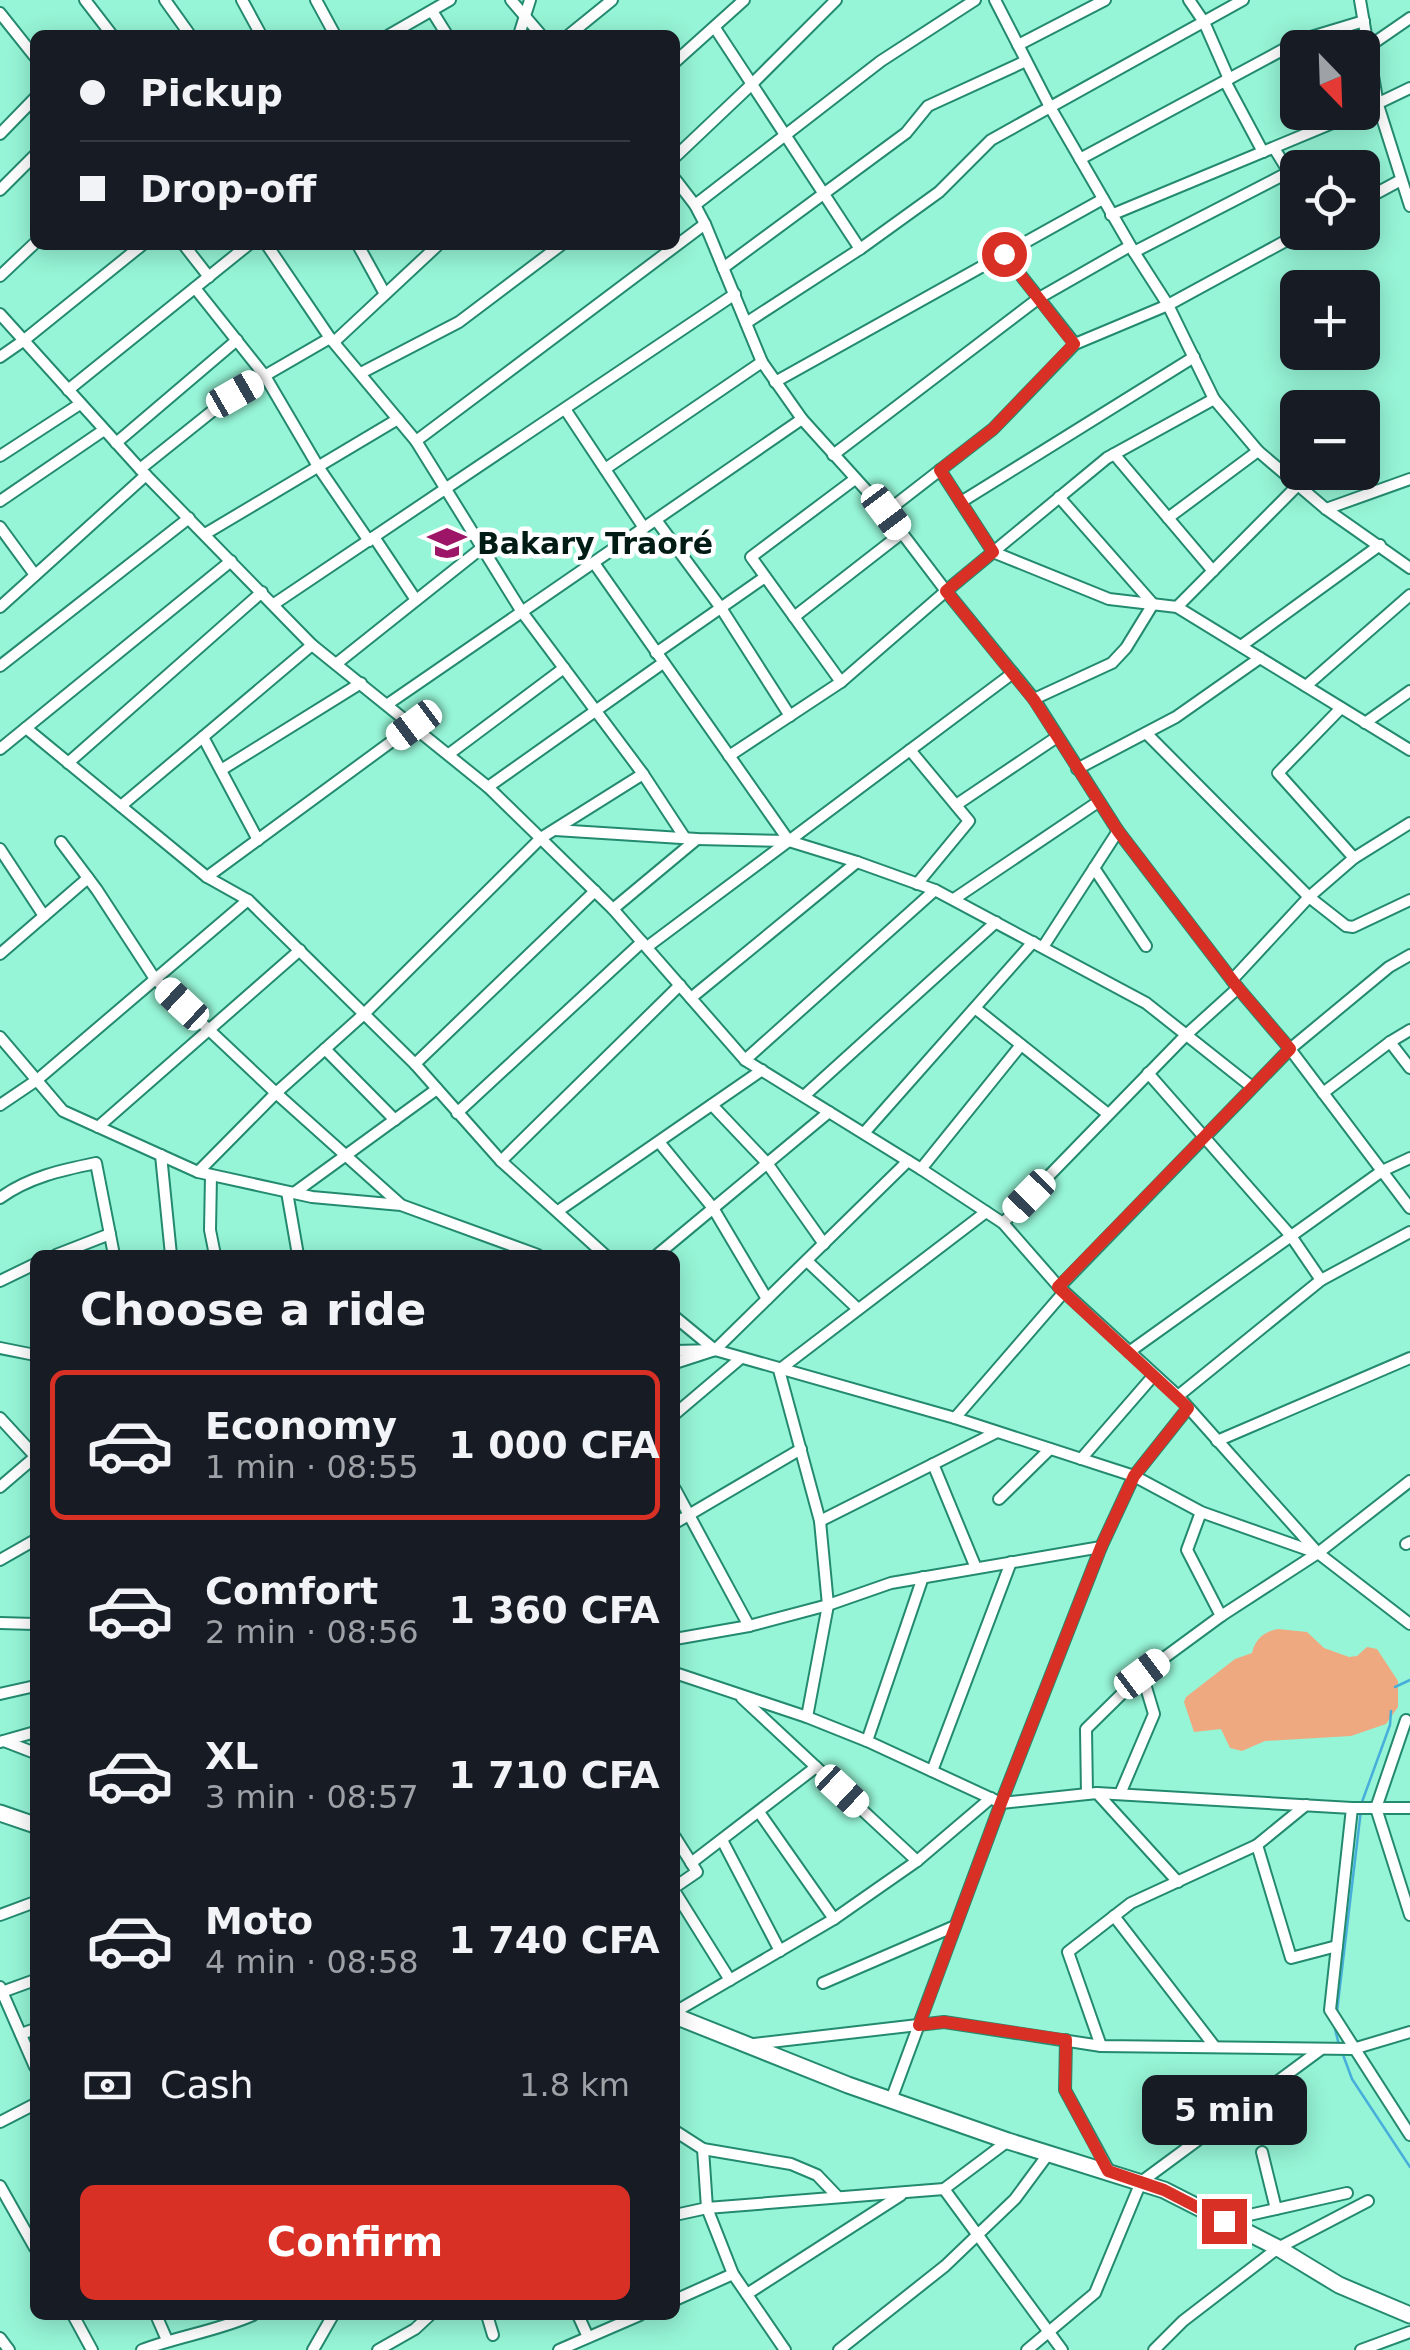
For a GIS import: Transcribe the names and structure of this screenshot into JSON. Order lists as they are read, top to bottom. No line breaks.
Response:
{"places":{"school or university":["Bakary Traoré"]},"north":"bottom right","page":{"map_buttons":["+","−"],"banner":["Pickup","Drop-off"],"heading":"Choose a ride","list":[{"name":"Economy","note":"1 min · 08:55","value":"1 000 CFA"},{"name":"Comfort","note":"2 min · 08:56","value":"1 360 CFA"},{"name":"XL","note":"3 min · 08:57","value":"1 710 CFA"},{"name":"Moto","note":"4 min · 08:58","value":"1 740 CFA"}],"pay":["Cash","1.8 km"],"bubble":"5 min","buttons":"Confirm"}}
